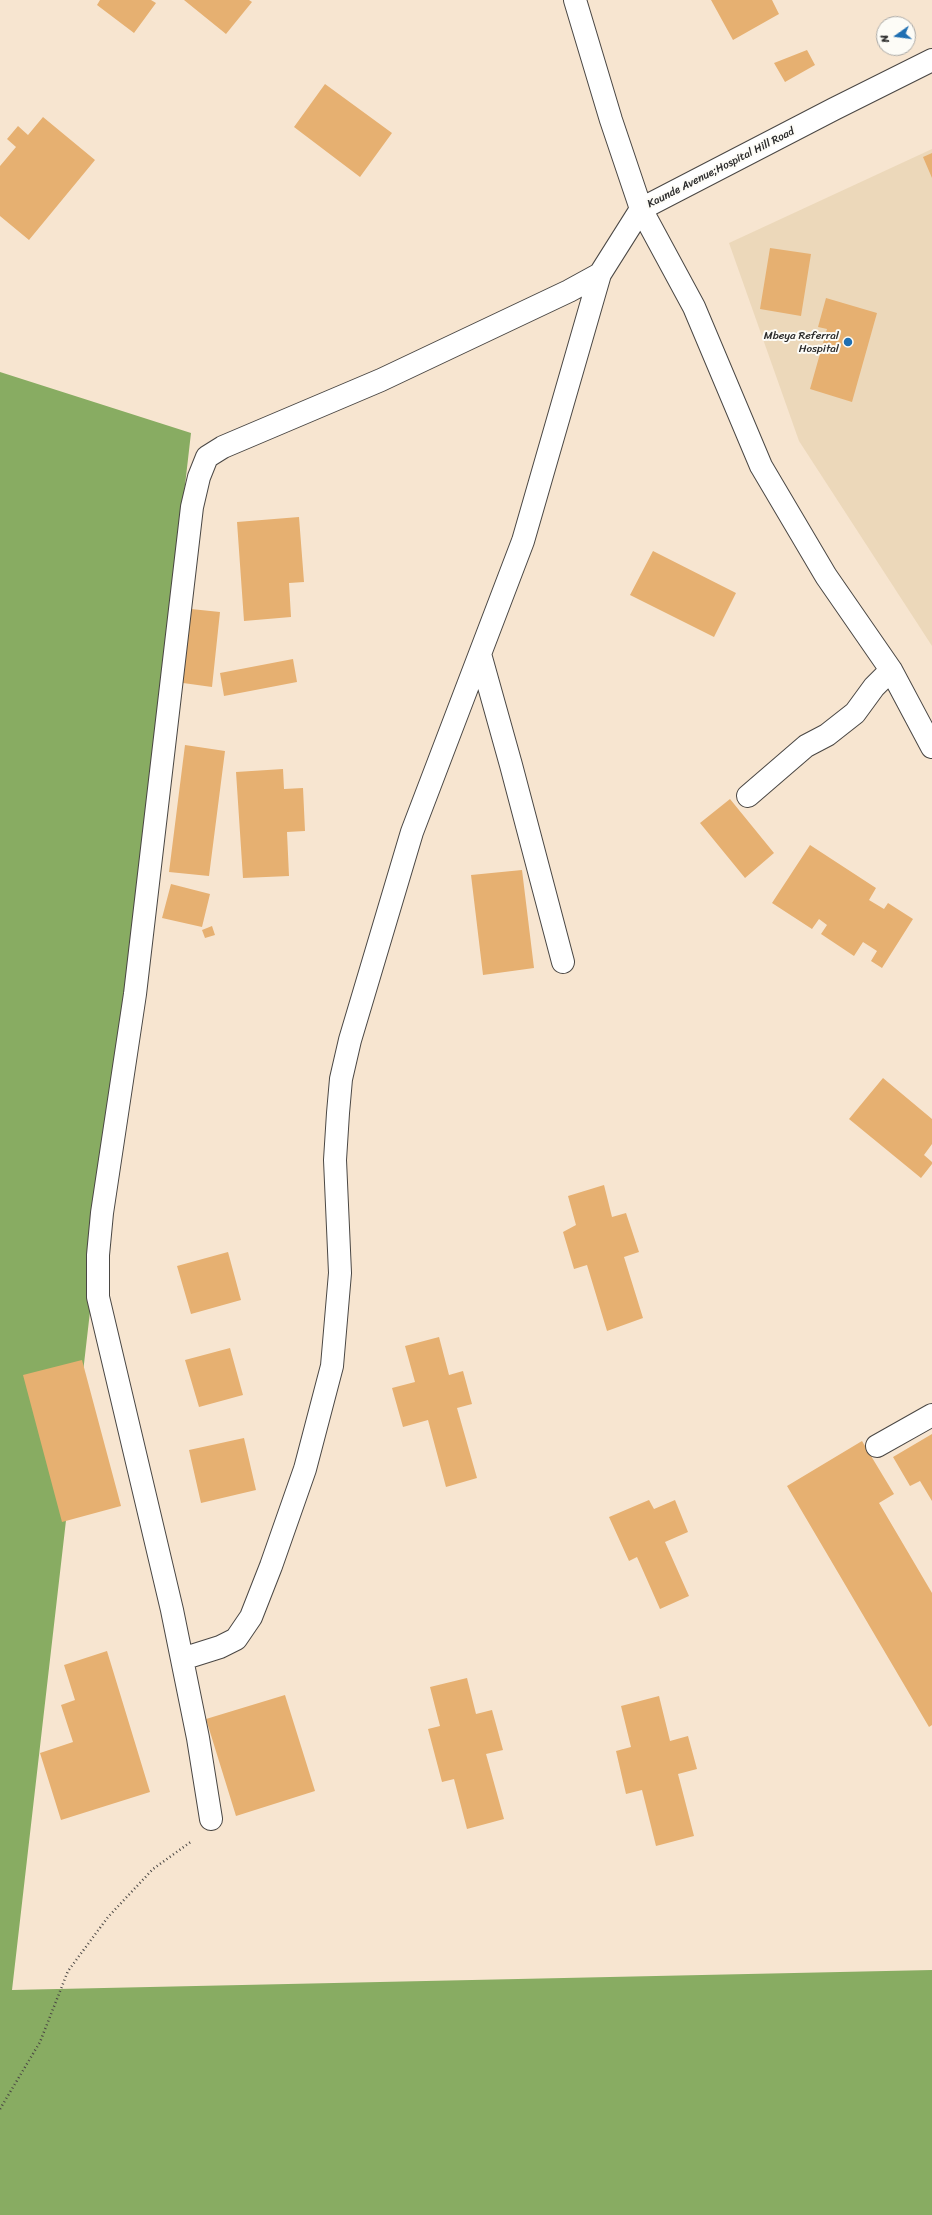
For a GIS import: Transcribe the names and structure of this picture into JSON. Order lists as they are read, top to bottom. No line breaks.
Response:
{"streets":{"street":["Kaunde Avenue;Hospital Hill Road"]},"places":["Mbeya Referral Hospital"],"north":"left"}
